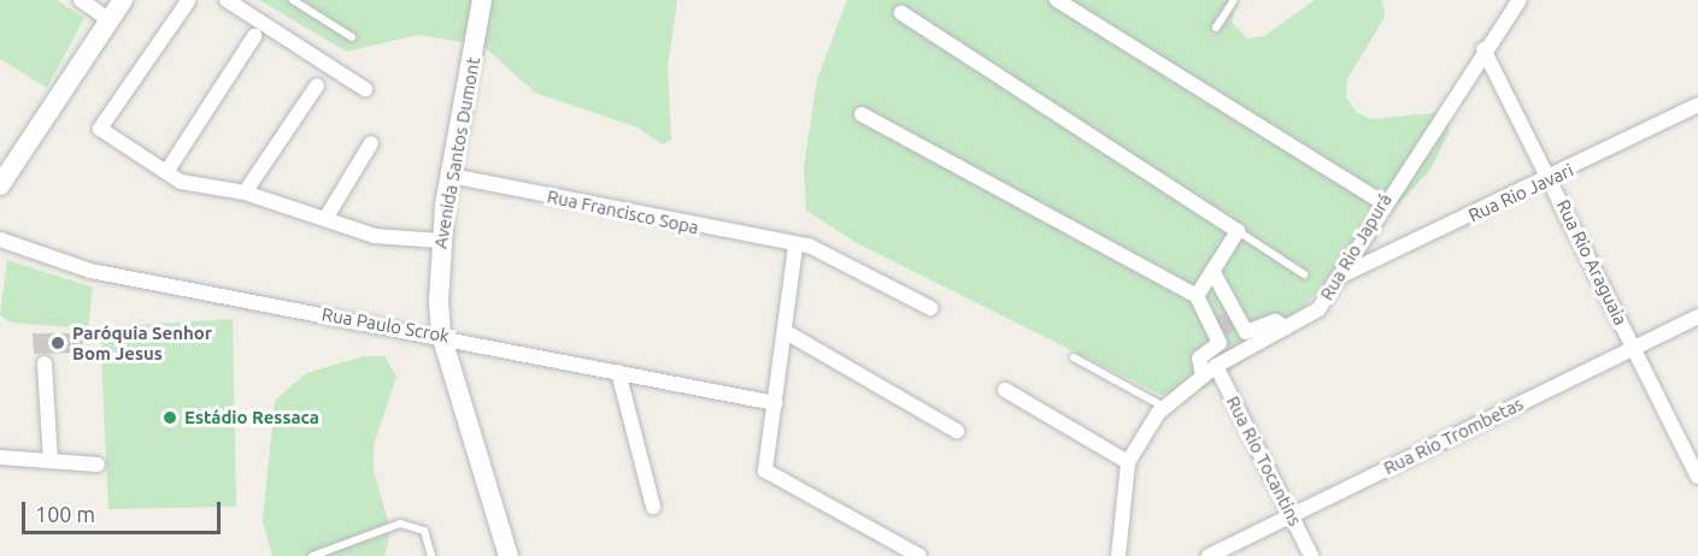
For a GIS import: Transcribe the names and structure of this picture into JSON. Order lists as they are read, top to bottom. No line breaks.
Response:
{"streets":{"street":["Avenida Santos Dumont","Rua Rio Javari","Rua Francisco Sopa","Rua Rio Japurá","Rua Rio Araguaia","Rua Paulo Scrok","Rua Rio Trombetas","Rua Rio Tocantins"]},"crossings":[["Avenida Santos Dumont","Rua Francisco Sopa"],["Avenida Santos Dumont","Rua Paulo Scrok"],["Rua Rio Javari","Rua Rio Japurá"],["Rua Rio Javari","Rua Rio Araguaia"],["Rua Rio Japurá","Rua Rio Araguaia"],["Rua Rio Japurá","Rua Rio Tocantins"],["Rua Rio Araguaia","Rua Rio Trombetas"],["Rua Rio Trombetas","Rua Rio Tocantins"]],"places":["Paróquia Senhor Bom Jesus","Estádio Ressaca"],"scale_bar":"100 m"}
